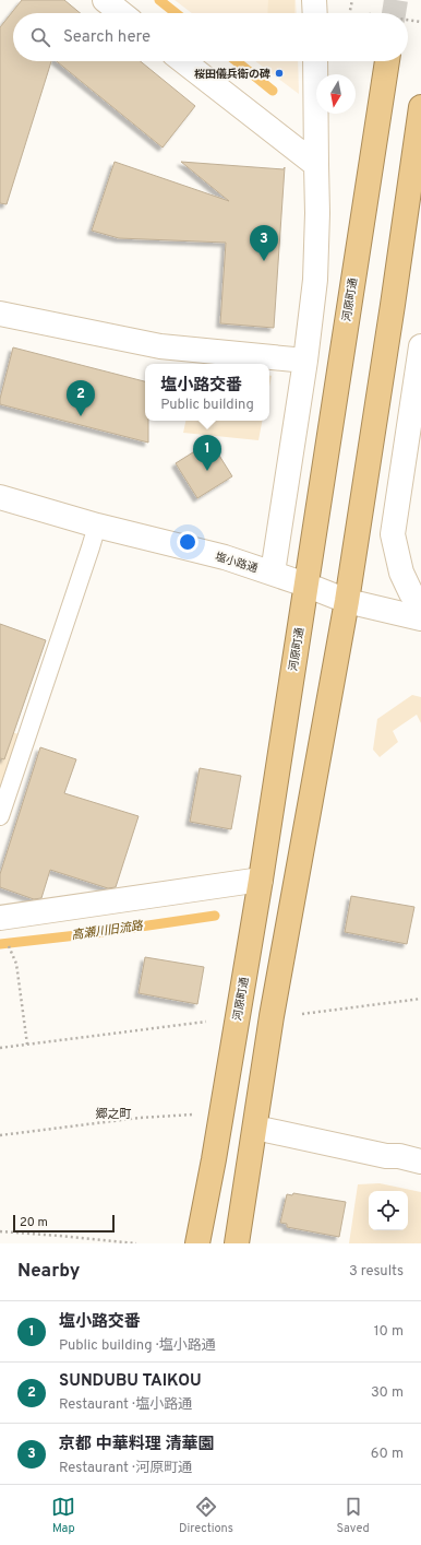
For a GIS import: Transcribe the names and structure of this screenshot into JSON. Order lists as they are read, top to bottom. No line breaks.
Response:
{"streets":{"highway":["河原町通"],"street":["塩小路通"]},"crossings":[["河原町通","塩小路通"]],"districts":["郷之町"],"water":["高瀬川旧流路"],"places":["桜田儀兵衛の碑"],"scale_bar":"20 m","north":"bottom","page":{"search":"Search here","pins":["3","2","1"],"popup":["塩小路交番","Public building"],"scale":"20 m","heading":["Nearby","3 results"],"list":[{"mark":"1","name":"塩小路交番","note":"Public building · 塩小路通","value":"10 m"},{"mark":"2","name":"SUNDUBU TAIKOU","note":"Restaurant · 塩小路通","value":"30 m"},{"mark":"3","name":"京都 中華料理 清華園","note":"Restaurant · 河原町通","value":"60 m"}],"nav":["Map","Directions","Saved"]}}
